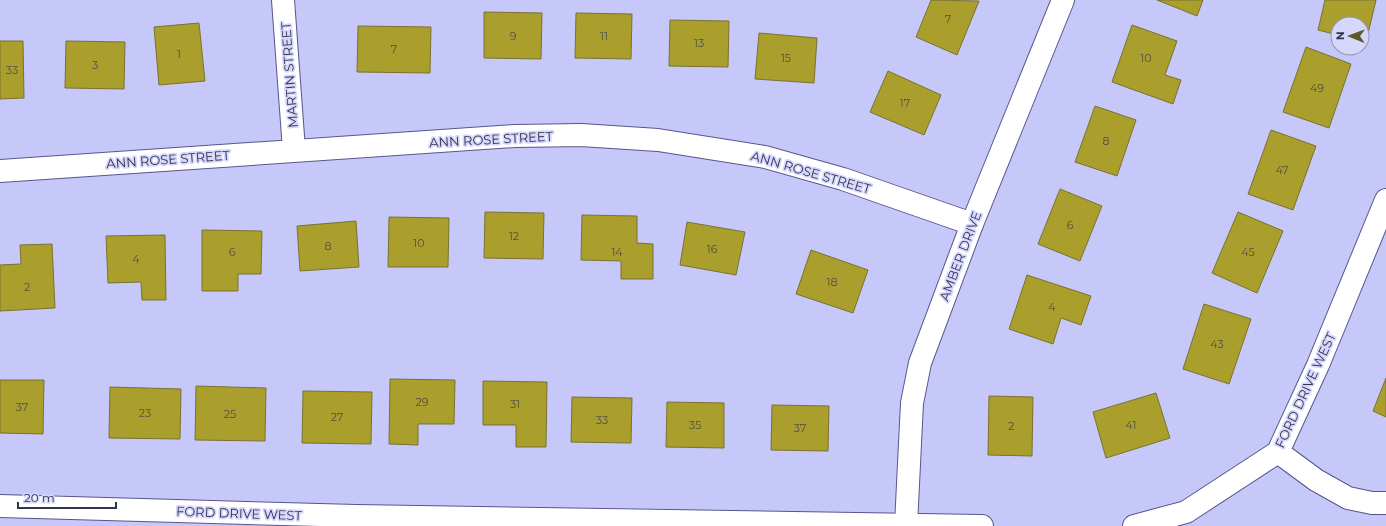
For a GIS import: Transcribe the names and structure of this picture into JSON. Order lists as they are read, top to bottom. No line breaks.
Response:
{"streets":{"street":["MARTIN STREET","ANN ROSE STREET","AMBER DRIVE","FORD DRIVE WEST"]},"crossings":[["MARTIN STREET","ANN ROSE STREET"],["ANN ROSE STREET","AMBER DRIVE"],["AMBER DRIVE","FORD DRIVE WEST"]],"house_numbers":["7","9","11","13","7","1","15","10","3","33","49","17","8","47","6","12","10","8","16","6","14","45","4","18","2","4","43","29","31","37","23","25","27","33","35","41","2","37"],"scale_bar":"20 m","north":"left"}
